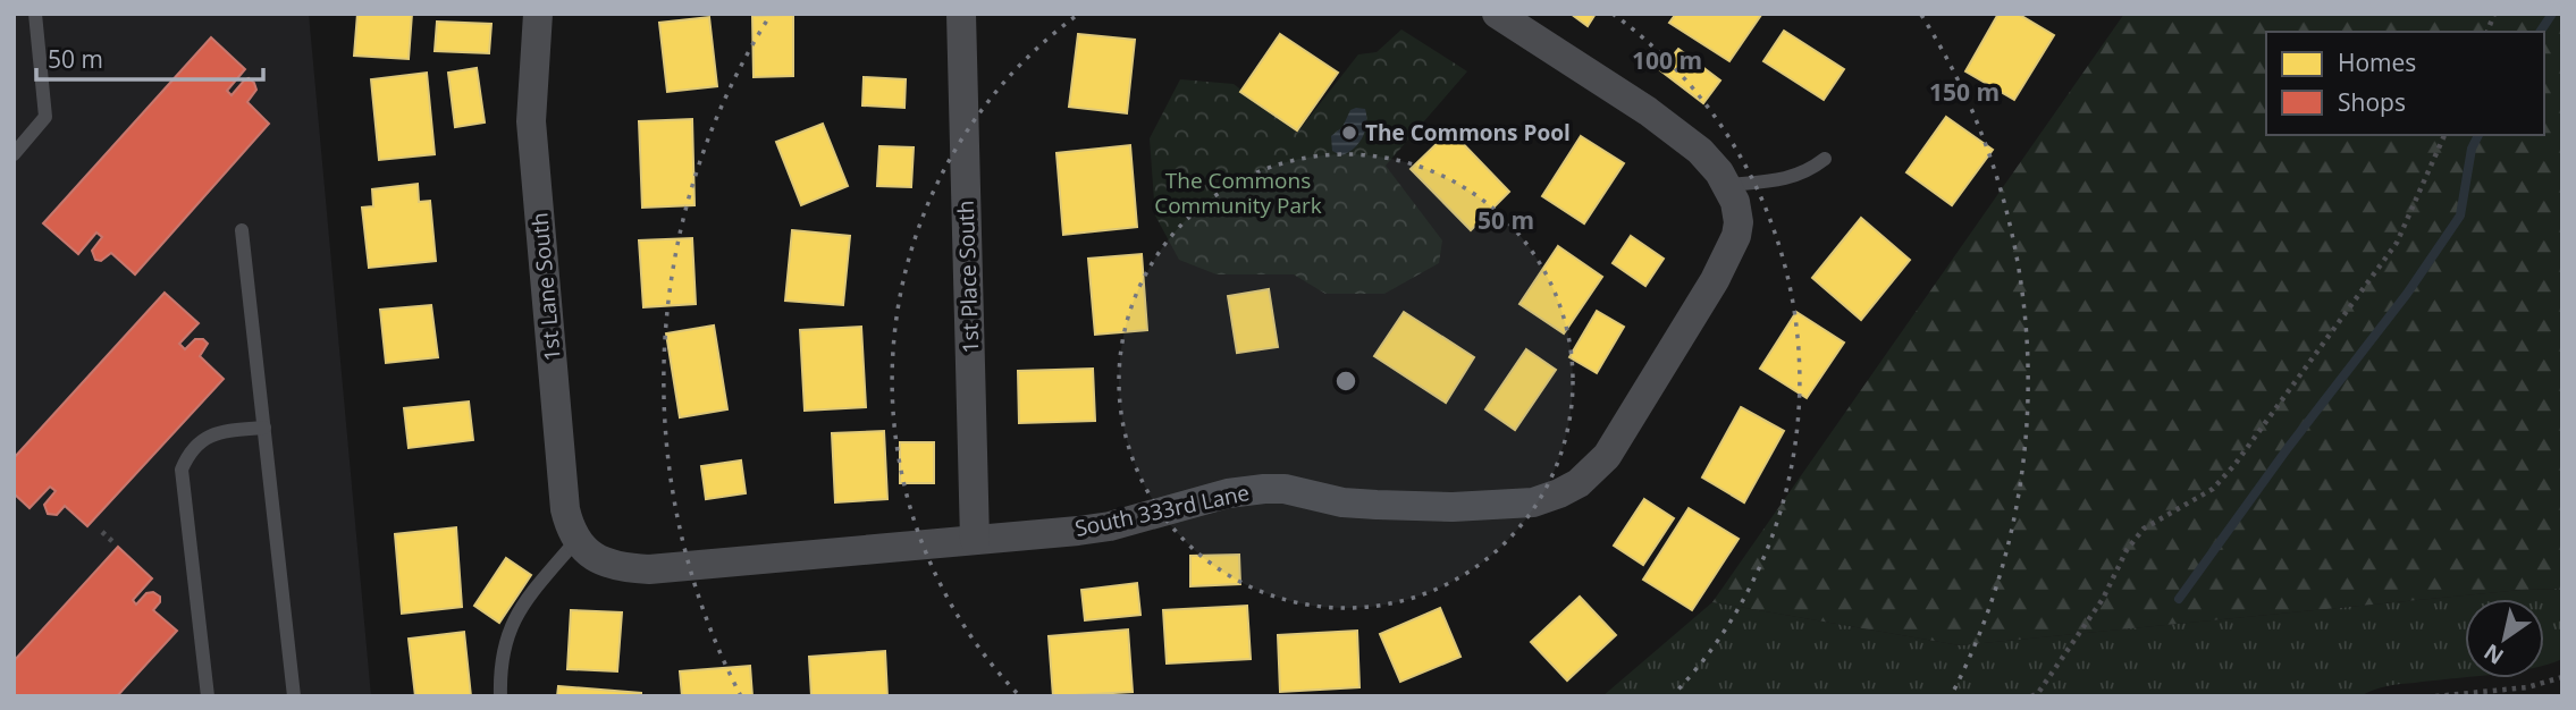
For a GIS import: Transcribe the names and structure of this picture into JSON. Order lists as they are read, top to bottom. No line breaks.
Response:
{"streets":{"street":["1st Place South","1st Lane South","South 333rd Lane"]},"crossings":[["1st Place South","South 333rd Lane"],["1st Lane South","South 333rd Lane"]],"parks":["The Commons Community Park"],"places":["The Commons Pool"],"legend":["Homes","Shops"],"scale_bar":"50 m","north":"bottom left","rings":["100 m","150 m","50 m"]}
